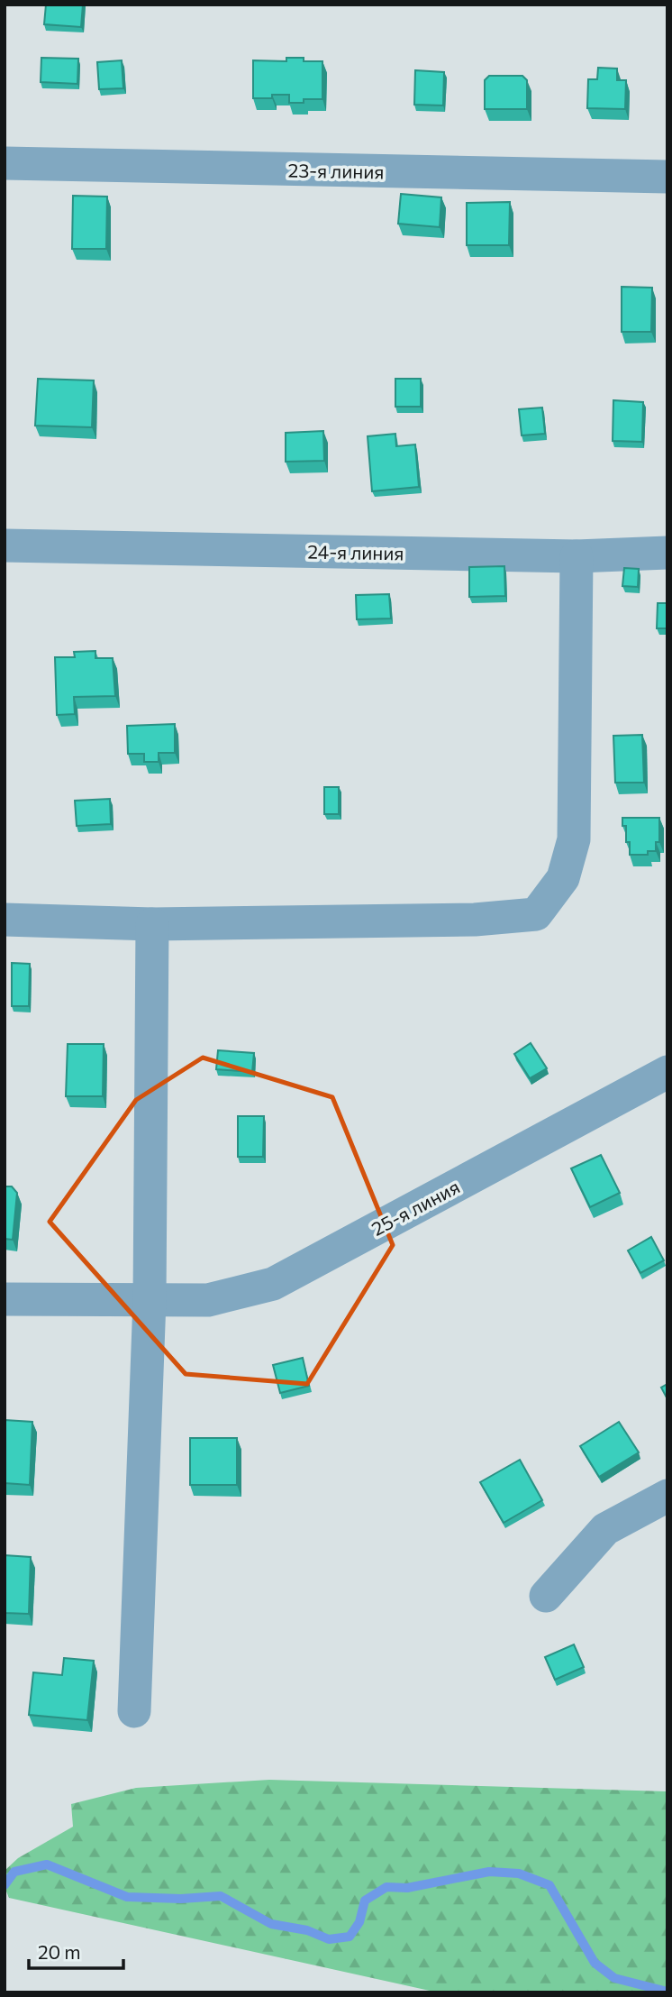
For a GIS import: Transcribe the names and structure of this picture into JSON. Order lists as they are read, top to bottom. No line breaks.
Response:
{"streets":{"street":["23-я линия","24-я линия","25-я линия"]},"scale_bar":"20 m"}
